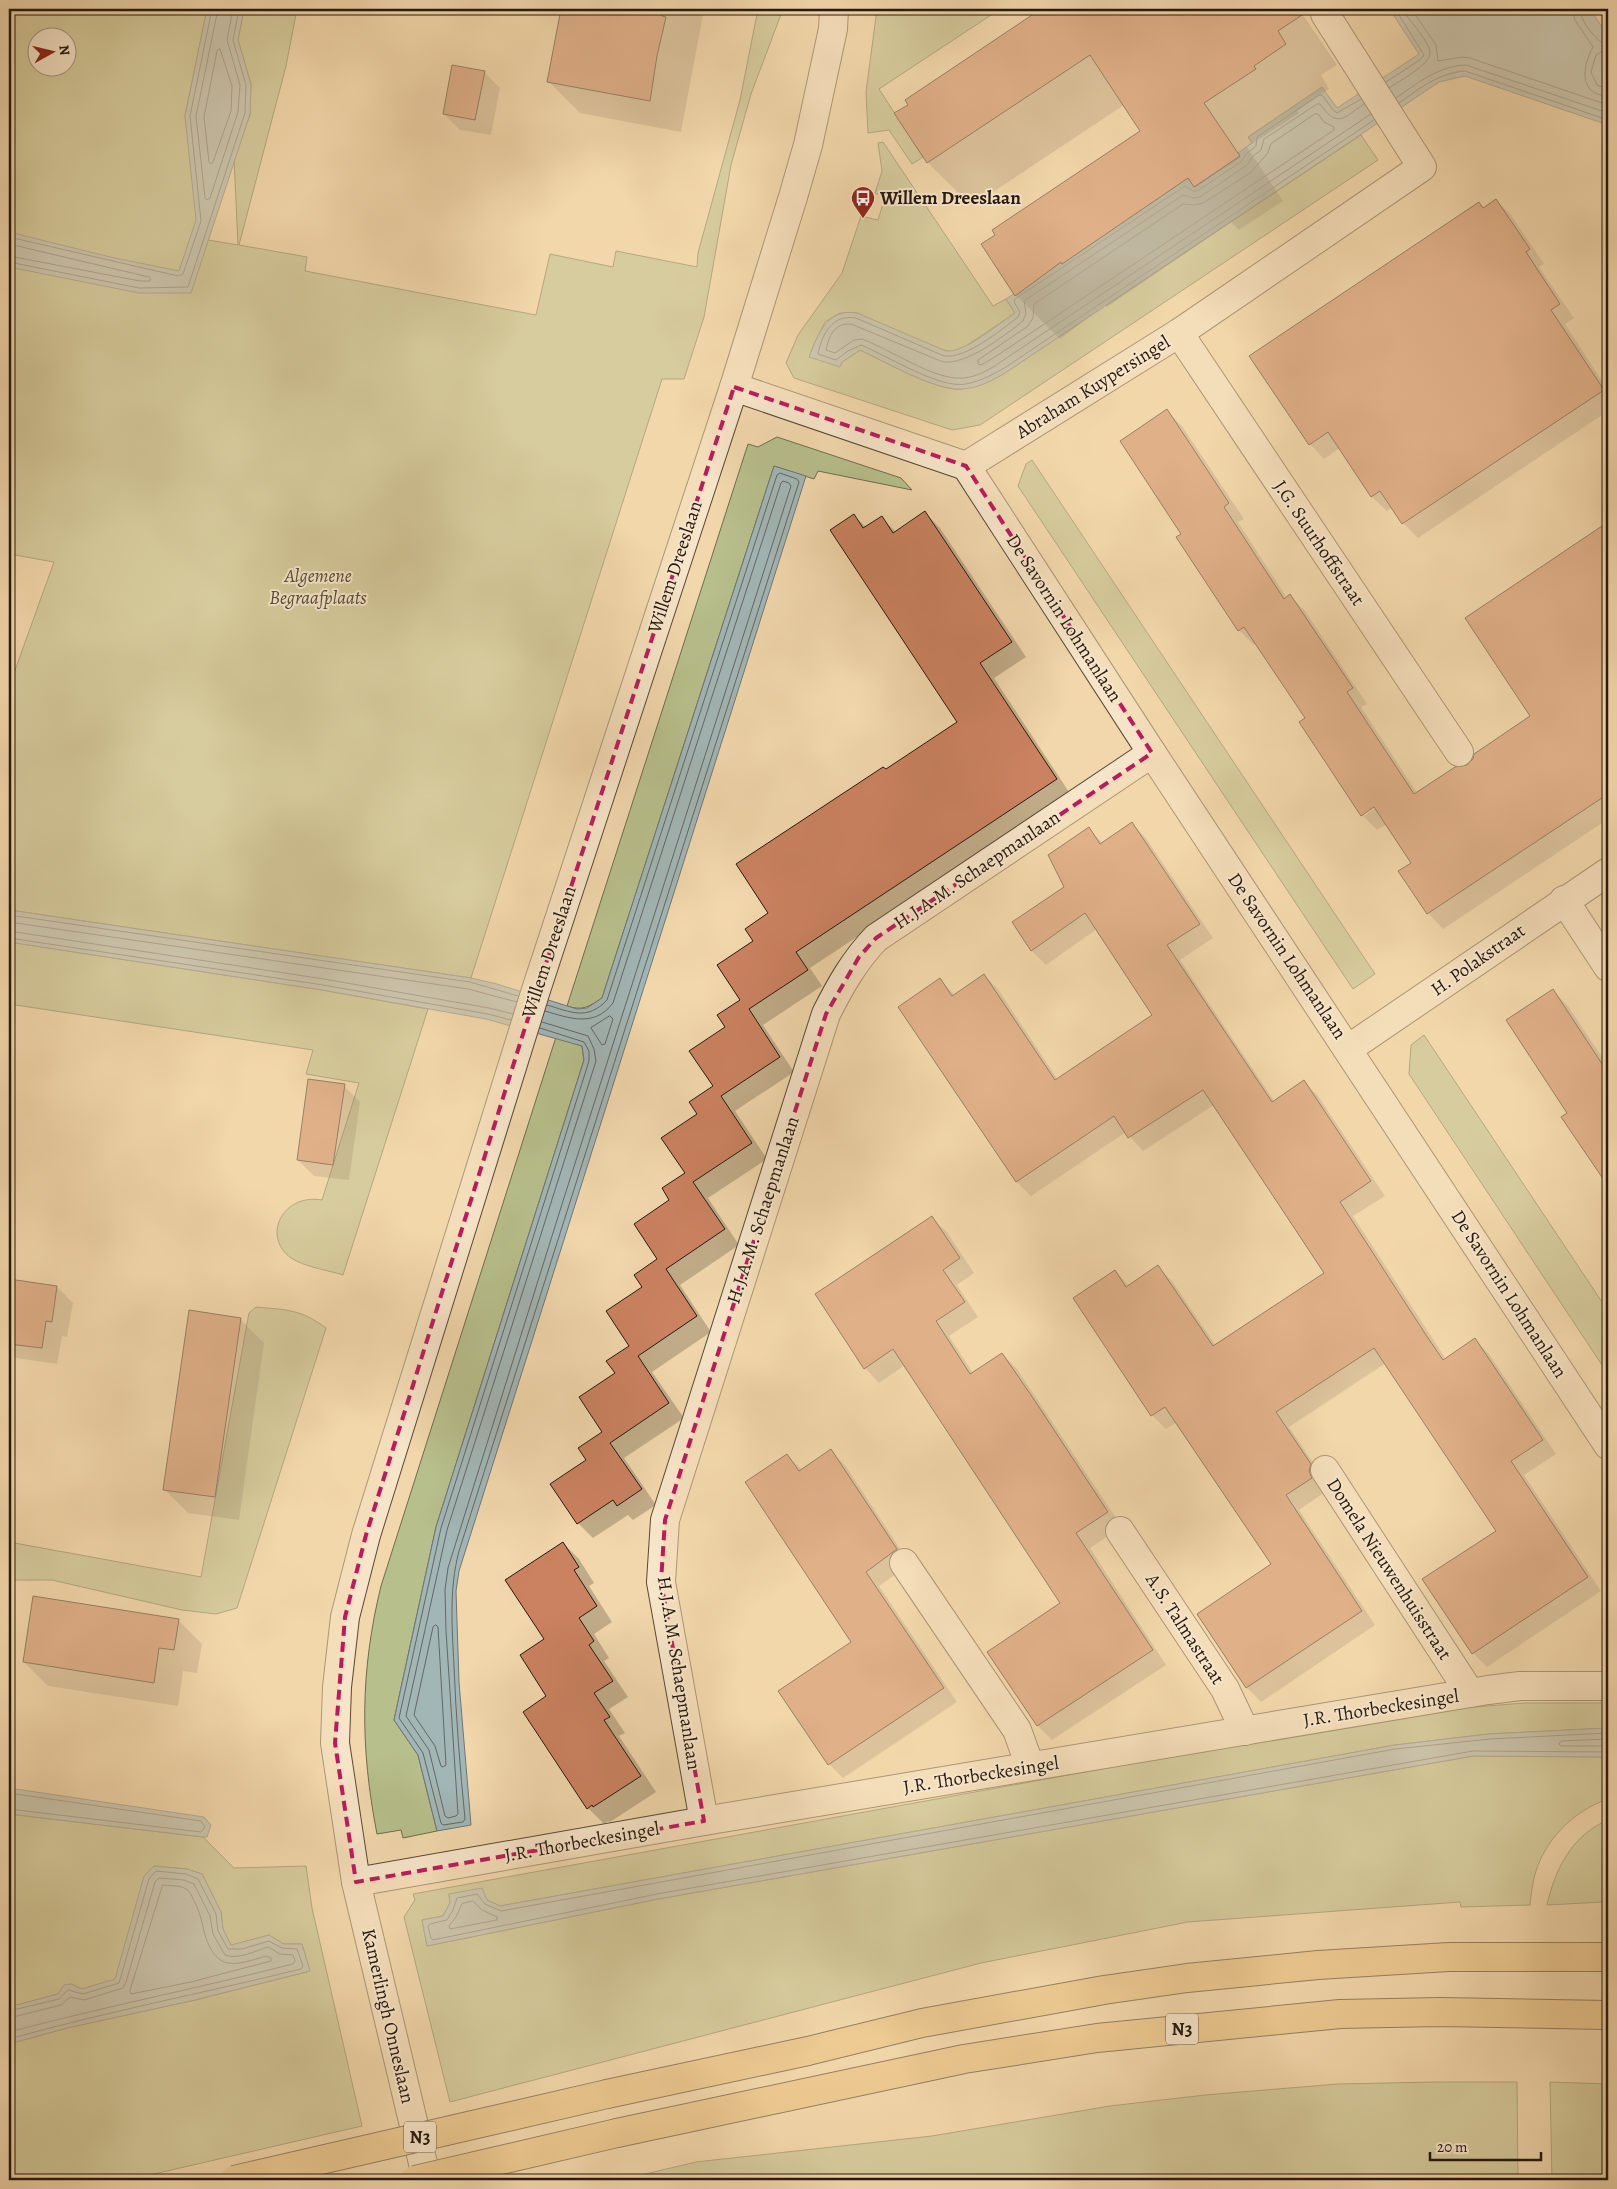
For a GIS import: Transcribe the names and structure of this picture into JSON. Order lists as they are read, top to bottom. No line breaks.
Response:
{"streets":{"main road":["N3"],"street":["Abraham Kuypersingel","J.G. Suurhoffstraat","Willem Dreeslaan","De Savornin Lohmanlaan","H.J.A.M. Schaepmanlaan","H. Polakstraat","Domela Nieuwenhuisstraat","A.S. Talmastraat","J.R. Thorbeckesingel","Kamerlingh Onneslaan"]},"crossings":[["Abraham Kuypersingel","J.G. Suurhoffstraat"],["Abraham Kuypersingel","De Savornin Lohmanlaan"],["Willem Dreeslaan","J.R. Thorbeckesingel"],["Willem Dreeslaan","Kamerlingh Onneslaan"],["De Savornin Lohmanlaan","H.J.A.M. Schaepmanlaan"],["De Savornin Lohmanlaan","H. Polakstraat"],["H.J.A.M. Schaepmanlaan","J.R. Thorbeckesingel"],["Domela Nieuwenhuisstraat","J.R. Thorbeckesingel"],["A.S. Talmastraat","J.R. Thorbeckesingel"],["J.R. Thorbeckesingel","Kamerlingh Onneslaan"]],"parks":["Algemene Begraafplaats"],"places":{"bus stop":["Willem Dreeslaan"]},"scale_bar":"20 m","north":"right"}
